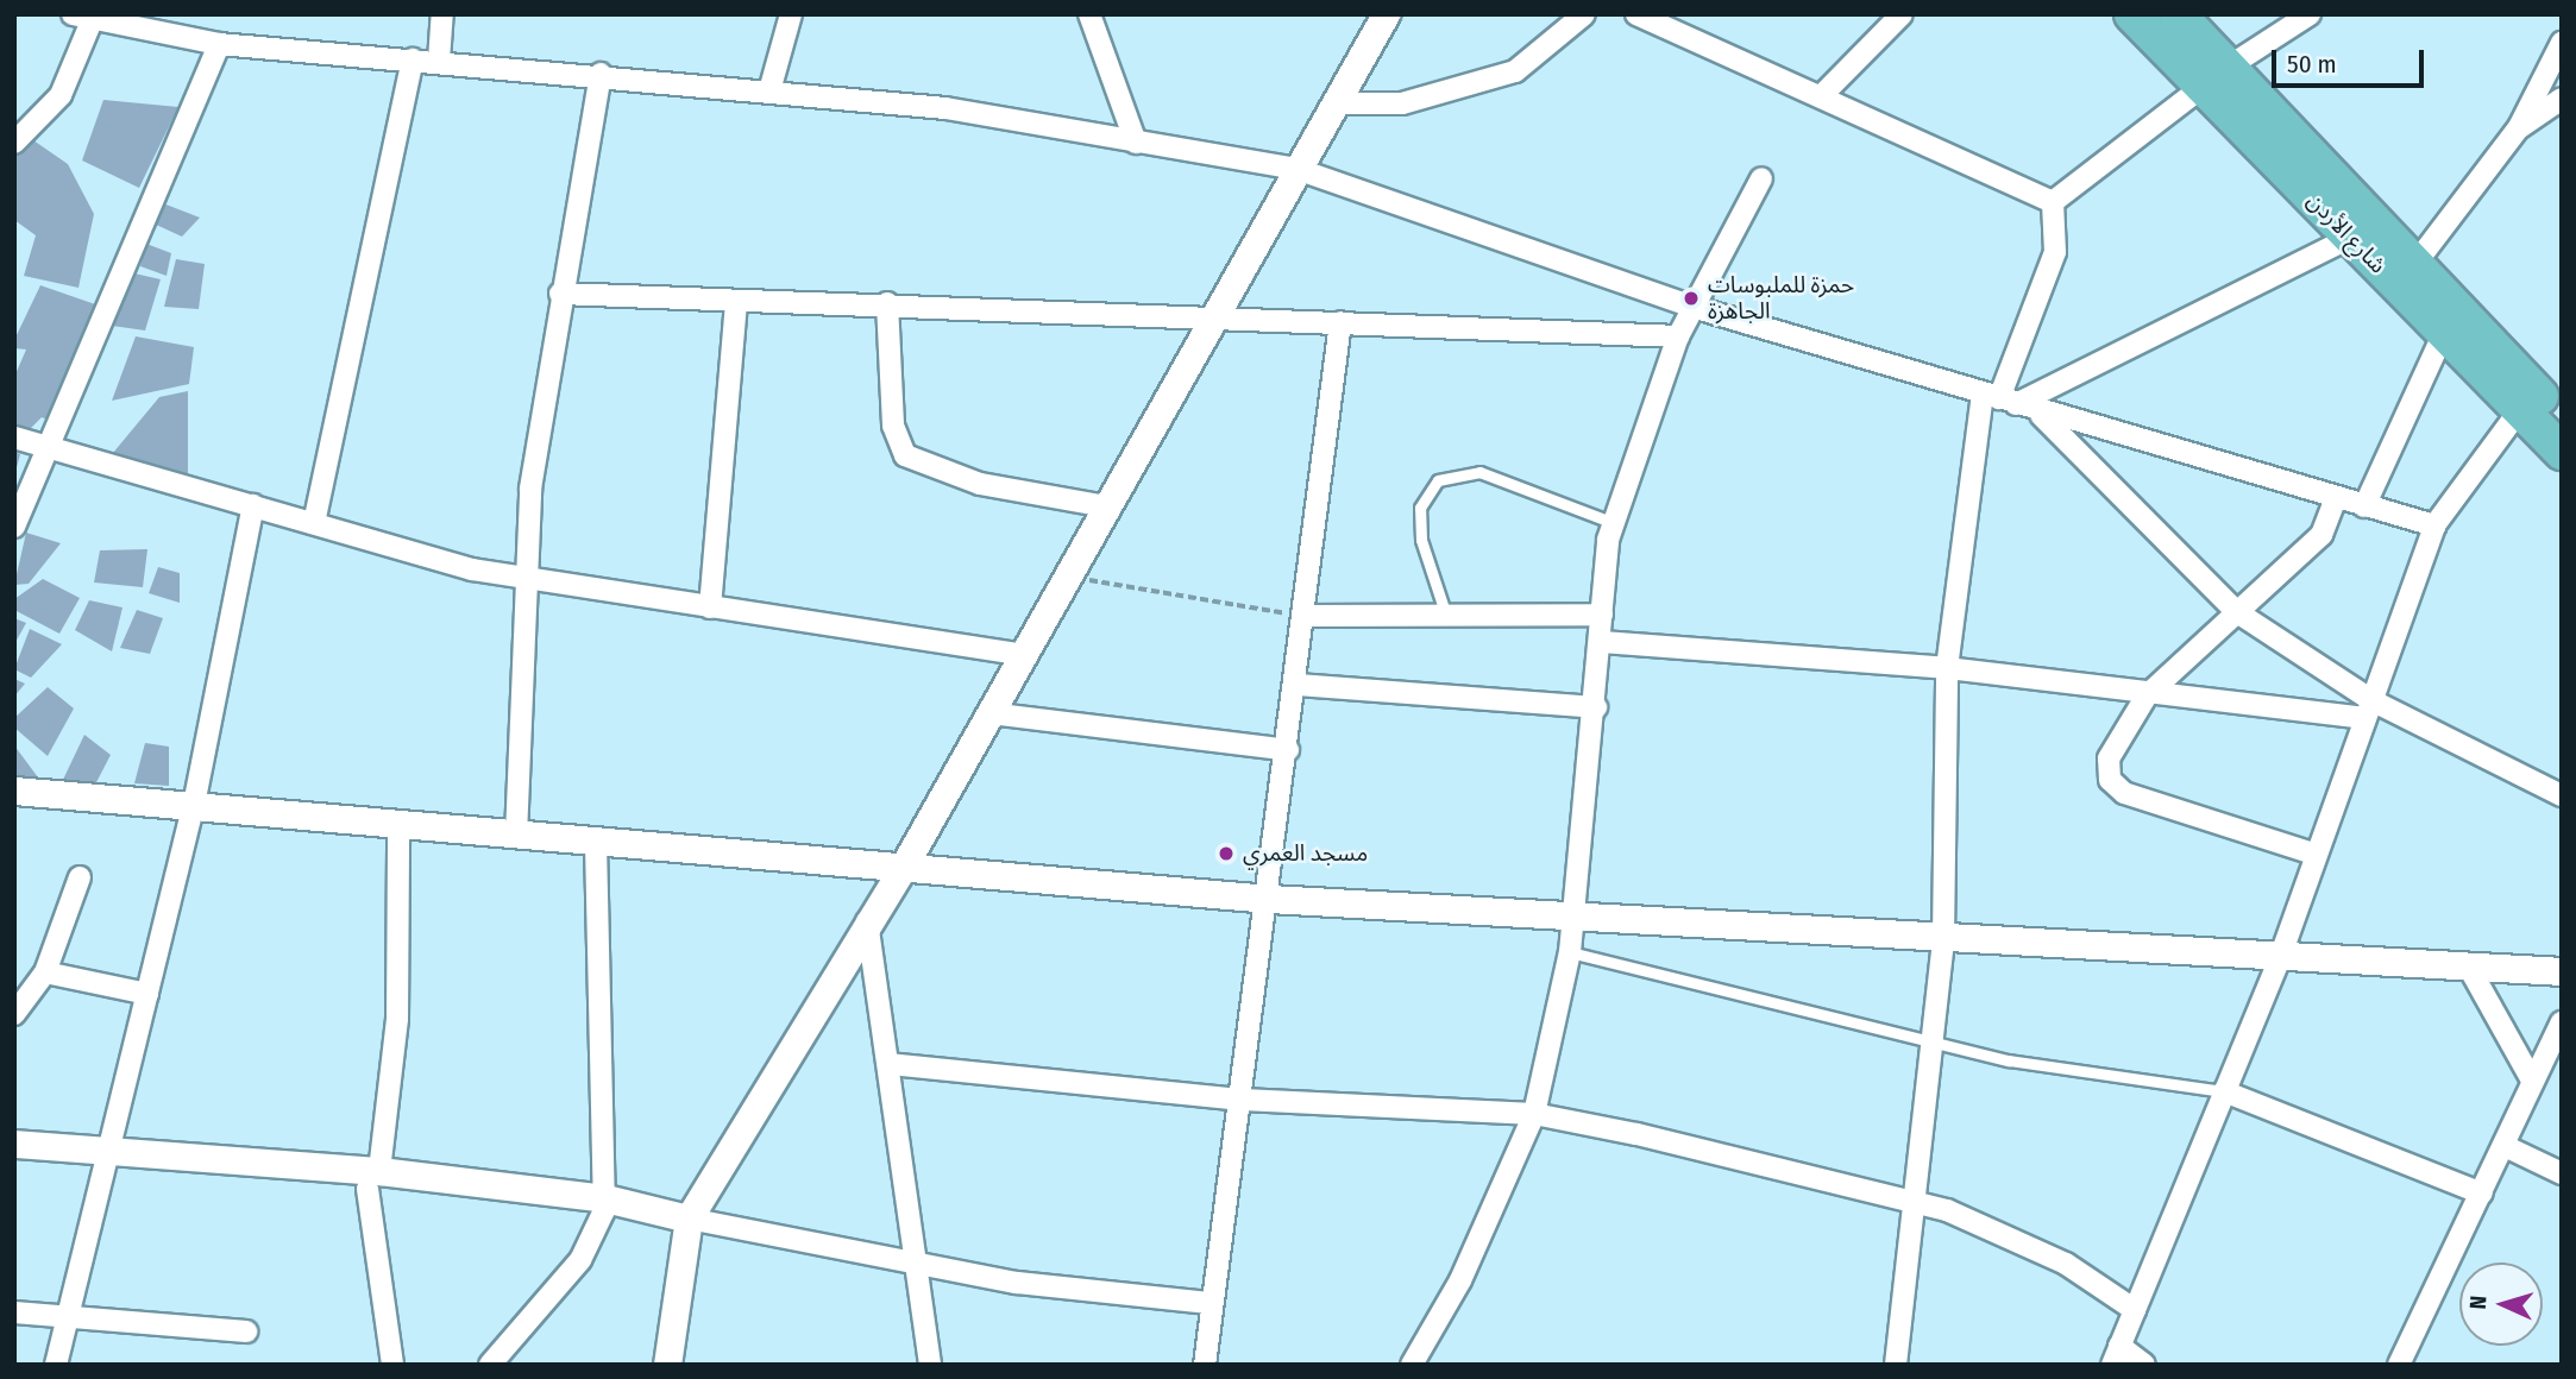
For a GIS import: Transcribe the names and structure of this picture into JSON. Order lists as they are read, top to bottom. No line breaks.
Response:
{"streets":{"highway":["شارع الأردن"]},"places":["حمزة للملبوسات الجاهزة","مسجد العمري"],"scale_bar":"50 m","north":"left"}
